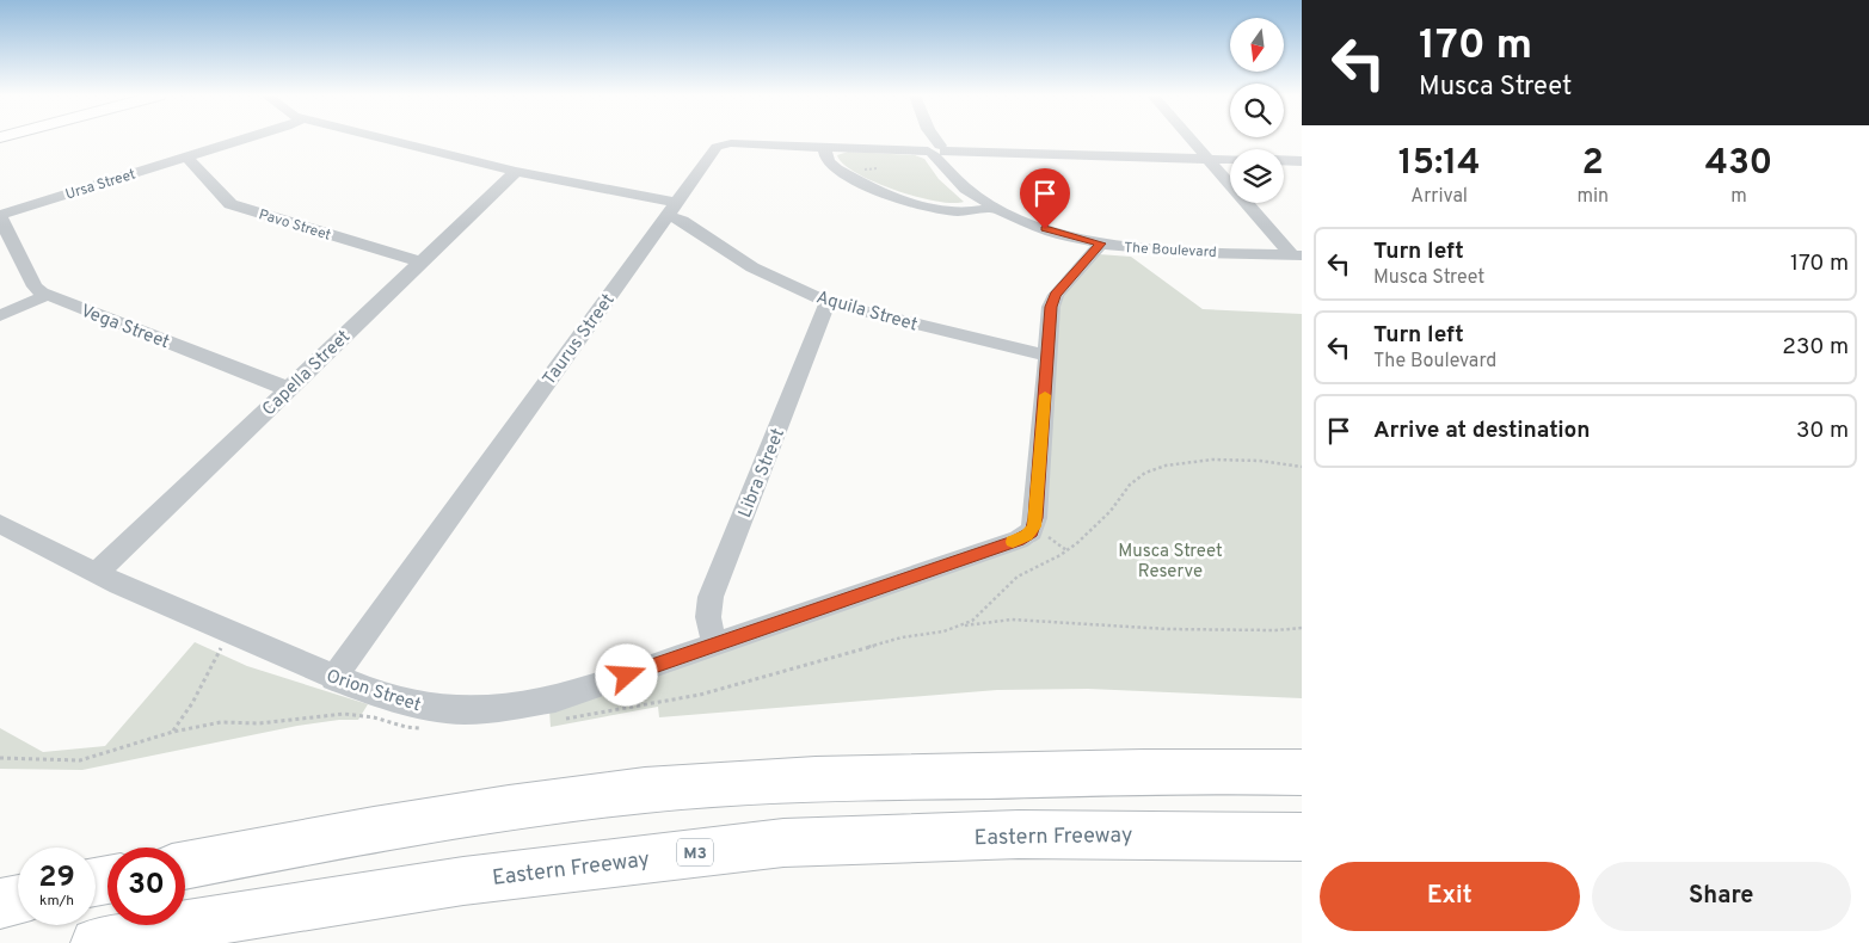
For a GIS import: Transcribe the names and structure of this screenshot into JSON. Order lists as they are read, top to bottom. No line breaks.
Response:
{"streets":{"highway":["Eastern Freeway","M3"],"street":["Ursa Street","Pavo Street","The Boulevard","Aquila Street","Vega Street","Taurus Street","Capella Street","Libra Street","Orion Street"]},"crossings":[["Ursa Street","Pavo Street"],["Ursa Street","Vega Street"],["Pavo Street","Capella Street"],["The Boulevard","Taurus Street"],["Aquila Street","Taurus Street"],["Aquila Street","Capella Street"],["Aquila Street","Libra Street"],["Vega Street","Capella Street"],["Taurus Street","Orion Street"],["Capella Street","Orion Street"],["Libra Street","Orion Street"]],"parks":["Musca Street Reserve"],"north":"bottom","page":{"turn":["170 m","Musca Street"],"eta":["15:14","Arrival","2","min","430","m"],"list":[{"name":"Turn left","note":"Musca Street","value":"170 m"},{"name":"Turn left","note":"The Boulevard","value":"230 m"},{"name":"Arrive at destination","value":"30 m"}],"speed":"29 km/h","limit":"30","buttons":["Exit","Share"]}}
